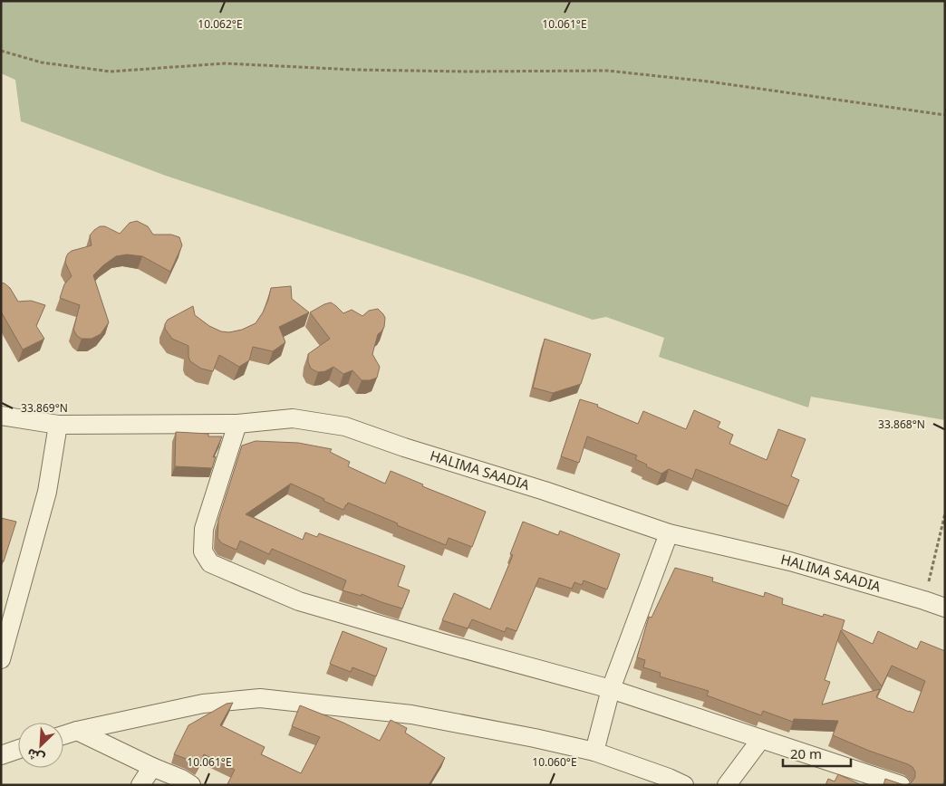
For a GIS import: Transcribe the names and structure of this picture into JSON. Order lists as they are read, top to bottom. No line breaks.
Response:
{"streets":{"street":["HALIMA SAADIA"]},"scale_bar":"20 m","north":"bottom left","coordinates":["10.062°E","10.061°E","33.869°N","33.868°N","10.060°E"]}
